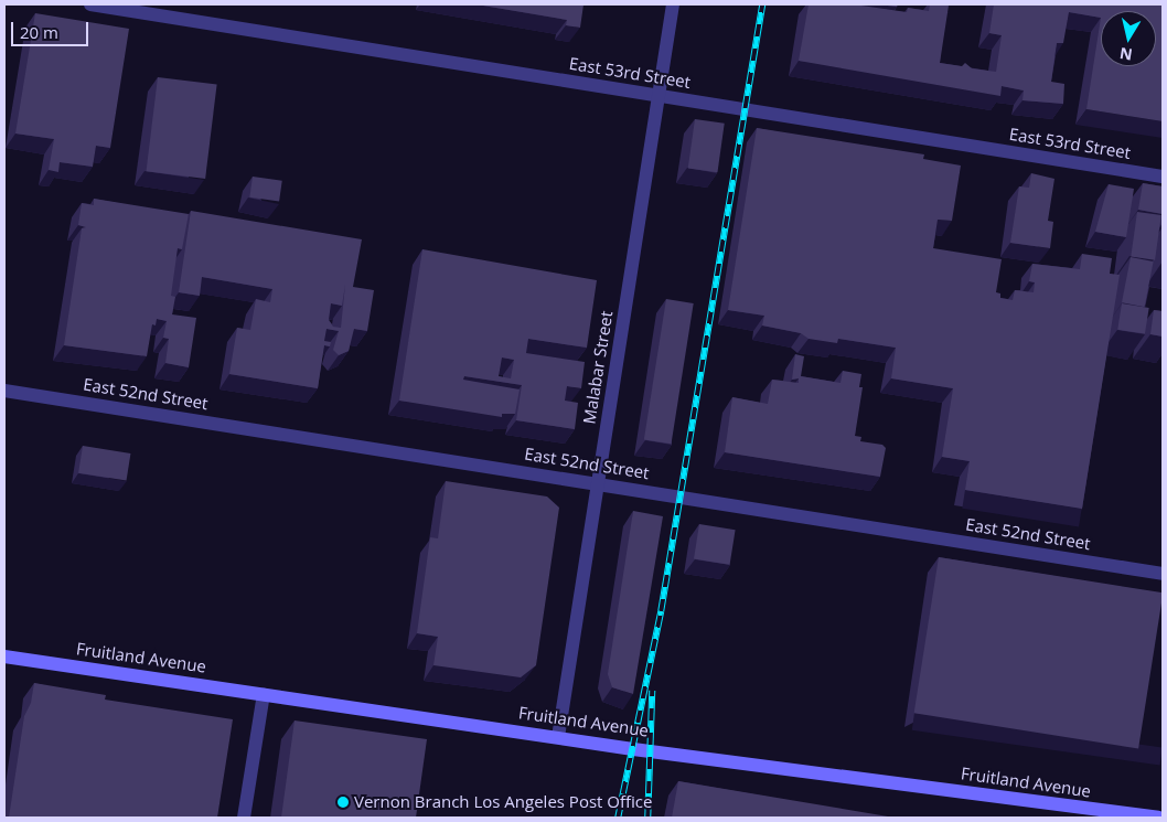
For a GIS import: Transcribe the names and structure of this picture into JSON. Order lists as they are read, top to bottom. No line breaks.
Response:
{"streets":{"street":["East 53rd Street","Malabar Street","East 52nd Street","Fruitland Avenue"]},"crossings":[["East 53rd Street","Malabar Street"],["Malabar Street","East 52nd Street"],["Malabar Street","Fruitland Avenue"]],"places":["Vernon Branch Los Angeles Post Office"],"scale_bar":"20 m","north":"bottom"}
